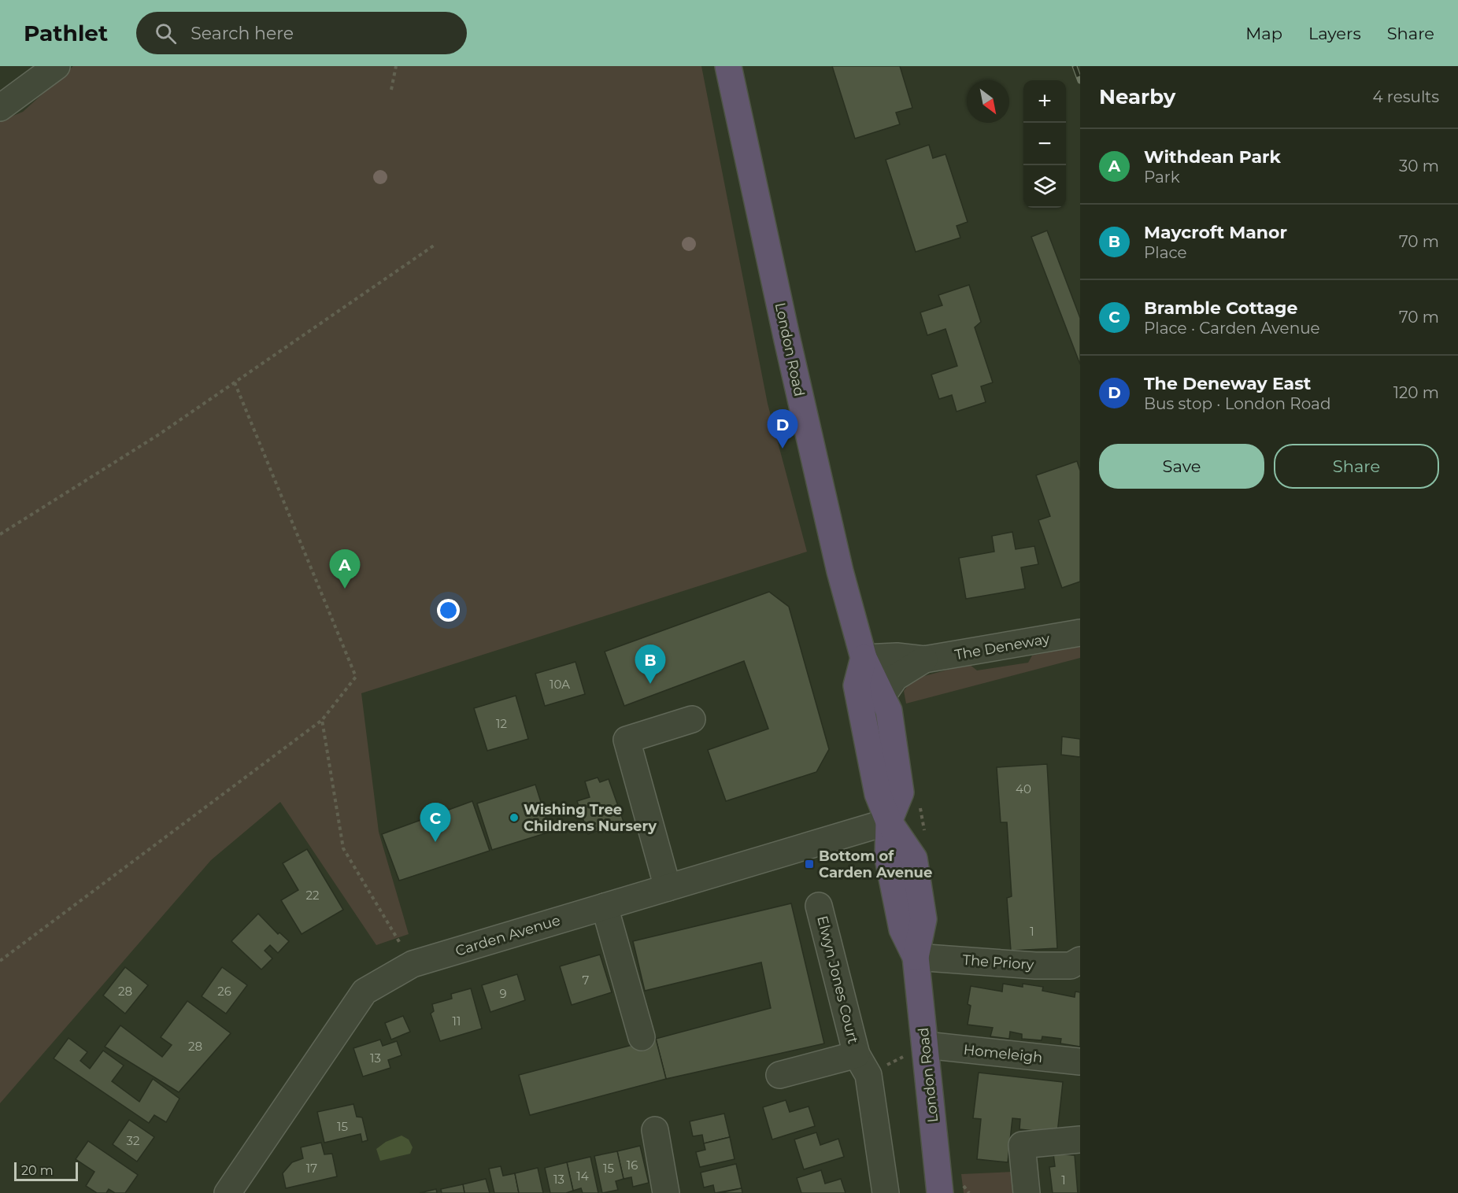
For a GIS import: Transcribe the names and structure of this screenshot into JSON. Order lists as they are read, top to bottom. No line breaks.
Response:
{"streets":{"highway":["London Road"],"street":["The Deneway","Carden Avenue","The Priory","Elwyn Jones Court","Homeleigh"]},"crossings":[["London Road","The Deneway"],["London Road","Carden Avenue"],["London Road","The Priory"],["London Road","Homeleigh"]],"places":{"other":["Wishing Tree Childrens Nursery"],"transit":["Bottom of Carden Avenue"]},"house_numbers":["10A","12","40","22","1","7","28","26","9","11","28","13","15","32","16","17","15","14","13","1"],"scale_bar":"20 m","north":"bottom right","page":{"header":"Pathlet","search":"Search here","nav":["Map","Layers","Share"],"heading":["Nearby","4 results"],"map_buttons":["+","−"],"list":[{"mark":"A","name":"Withdean Park","note":"Park","value":"30 m"},{"mark":"B","name":"Maycroft Manor","note":"Place","value":"70 m"},{"mark":"C","name":"Bramble Cottage","note":"Place · Carden Avenue","value":"70 m"},{"mark":"D","name":"The Deneway East","note":"Bus stop · London Road","value":"120 m"}],"pins":["D","A","B","C"],"buttons":["Save","Share"],"scale":"20 m"}}
